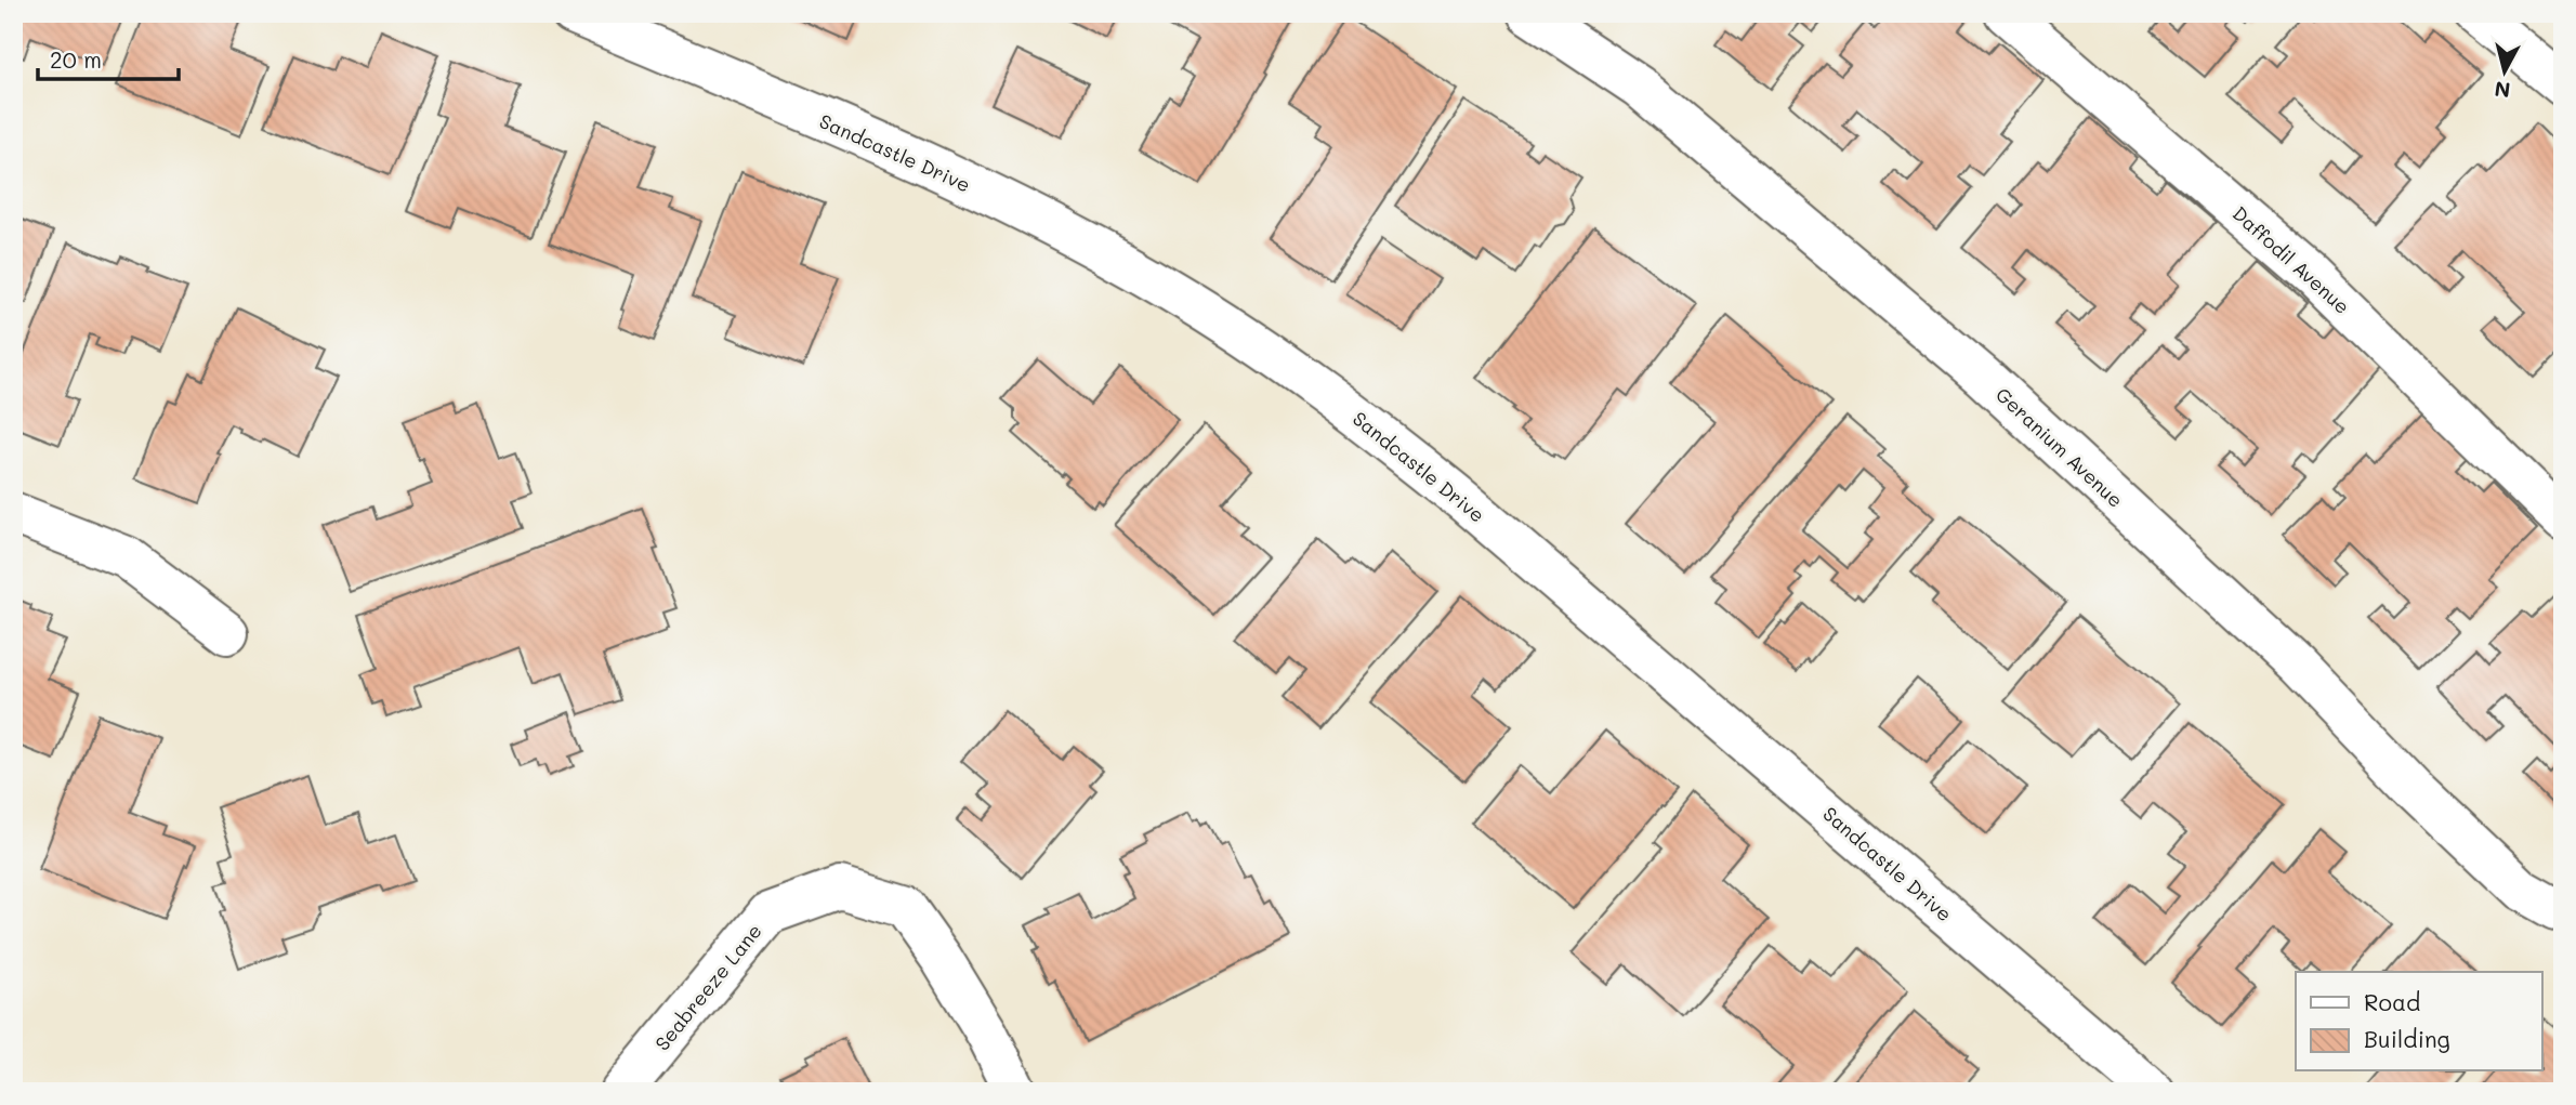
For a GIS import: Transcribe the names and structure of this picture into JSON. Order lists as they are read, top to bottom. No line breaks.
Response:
{"streets":{"street":["Sandcastle Drive","Daffodil Avenue","Geranium Avenue","Seabreeze Lane"]},"legend":["Road","Building"],"scale_bar":"20 m","north":"bottom"}
